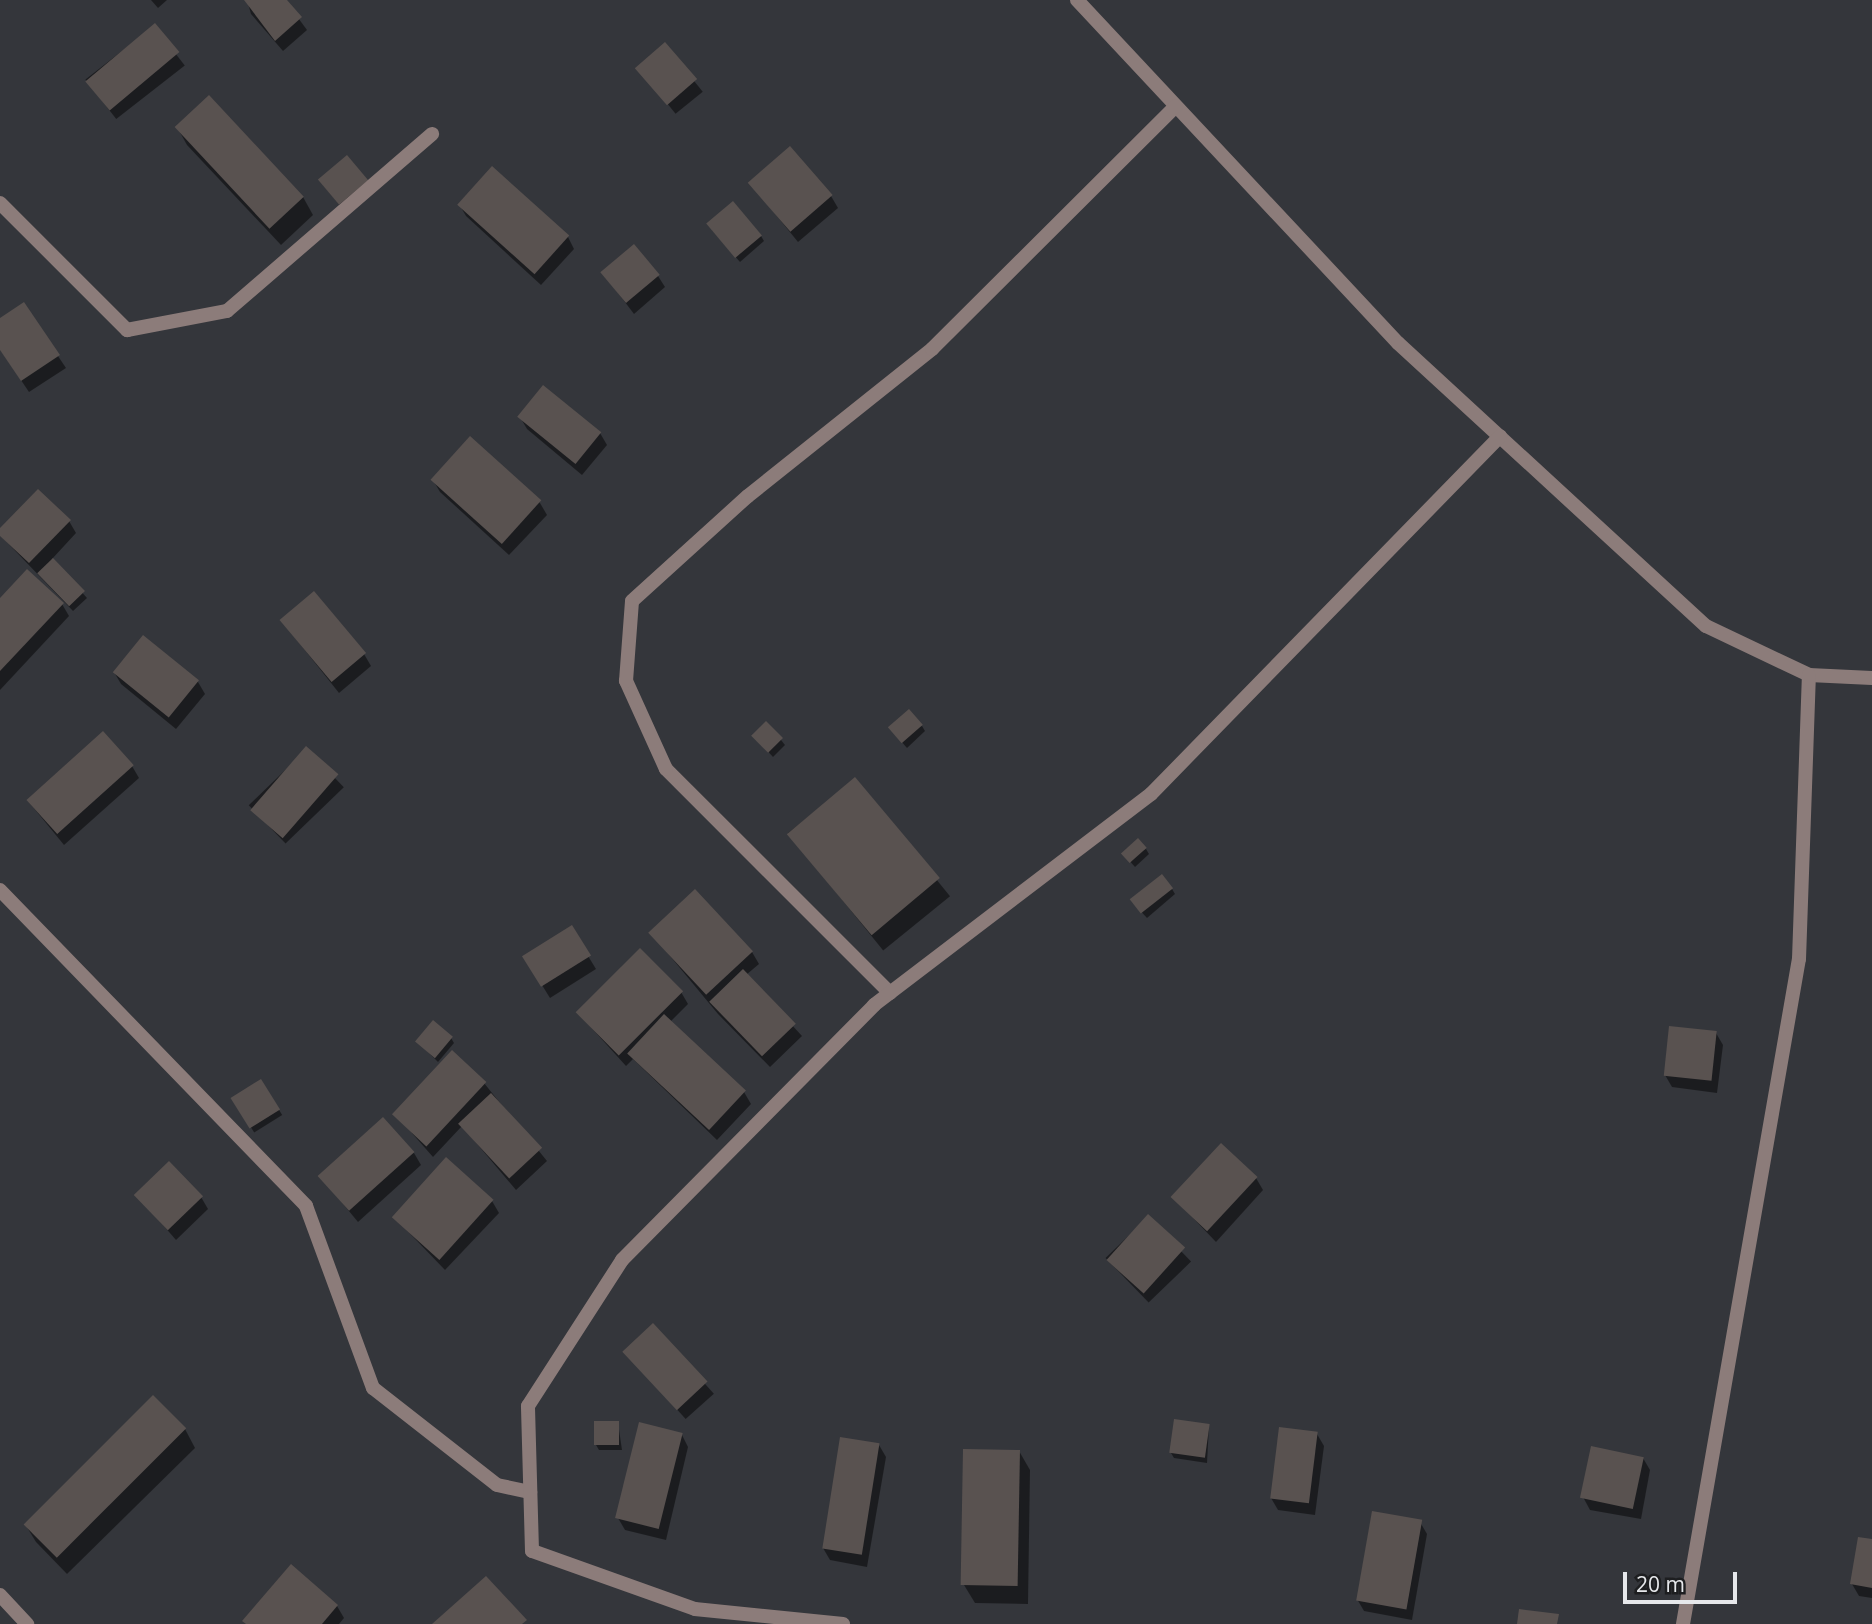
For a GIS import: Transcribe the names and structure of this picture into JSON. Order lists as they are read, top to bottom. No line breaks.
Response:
{"scale_bar":"20 m"}
